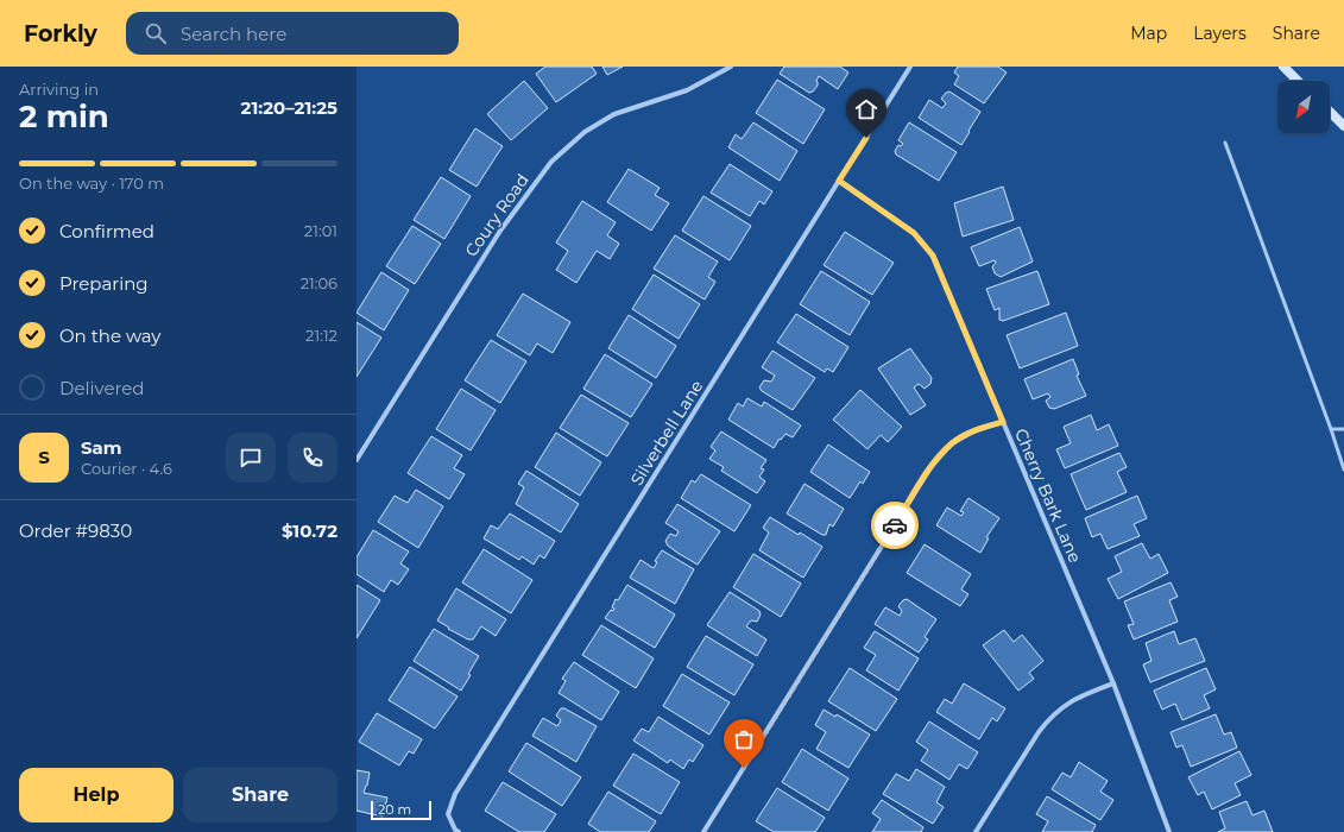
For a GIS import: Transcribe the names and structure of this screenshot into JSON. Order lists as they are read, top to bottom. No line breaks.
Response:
{"streets":{"street":["Coury Road","Silverbell Lane","Cherry Bark Lane"]},"crossings":[["Silverbell Lane","Cherry Bark Lane"]],"scale_bar":"20 m","north":"bottom left","page":{"header":"Forkly","search":"Search here","nav":["Map","Layers","Share"],"heading":["2 min","Arriving in","21:20–21:25"],"panel":["Sam","Courier · 4.6","Order #9830","$10.72"],"bar":"On the way · 170 m","list":[["Confirmed","21:01"],["Preparing","21:06"],["On the way","21:12"],"Delivered"],"round":"S","buttons":["Help","Share"],"scale":"20 m"}}
